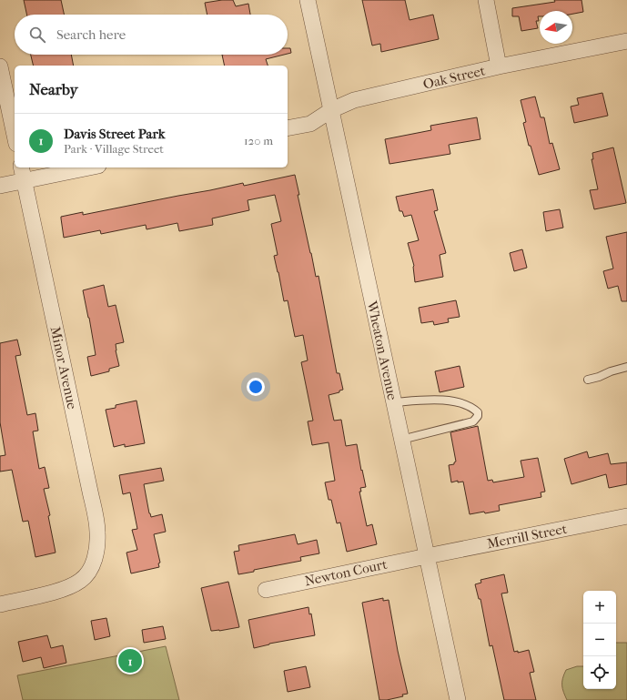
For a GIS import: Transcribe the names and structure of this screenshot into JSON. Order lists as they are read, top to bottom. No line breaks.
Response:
{"streets":{"street":["Oak Street","Wheaton Avenue","Minor Avenue","Merrill Street","Newton Court"]},"crossings":[["Oak Street","Wheaton Avenue"],["Wheaton Avenue","Merrill Street"],["Wheaton Avenue","Newton Court"],["Merrill Street","Newton Court"]],"north":"left","page":{"search":"Search here","heading":"Nearby","list":[{"mark":"1","name":"Davis Street Park","note":"Park · Village Street","value":"120 m"}],"map_buttons":["+","−"],"pins":"1"}}
